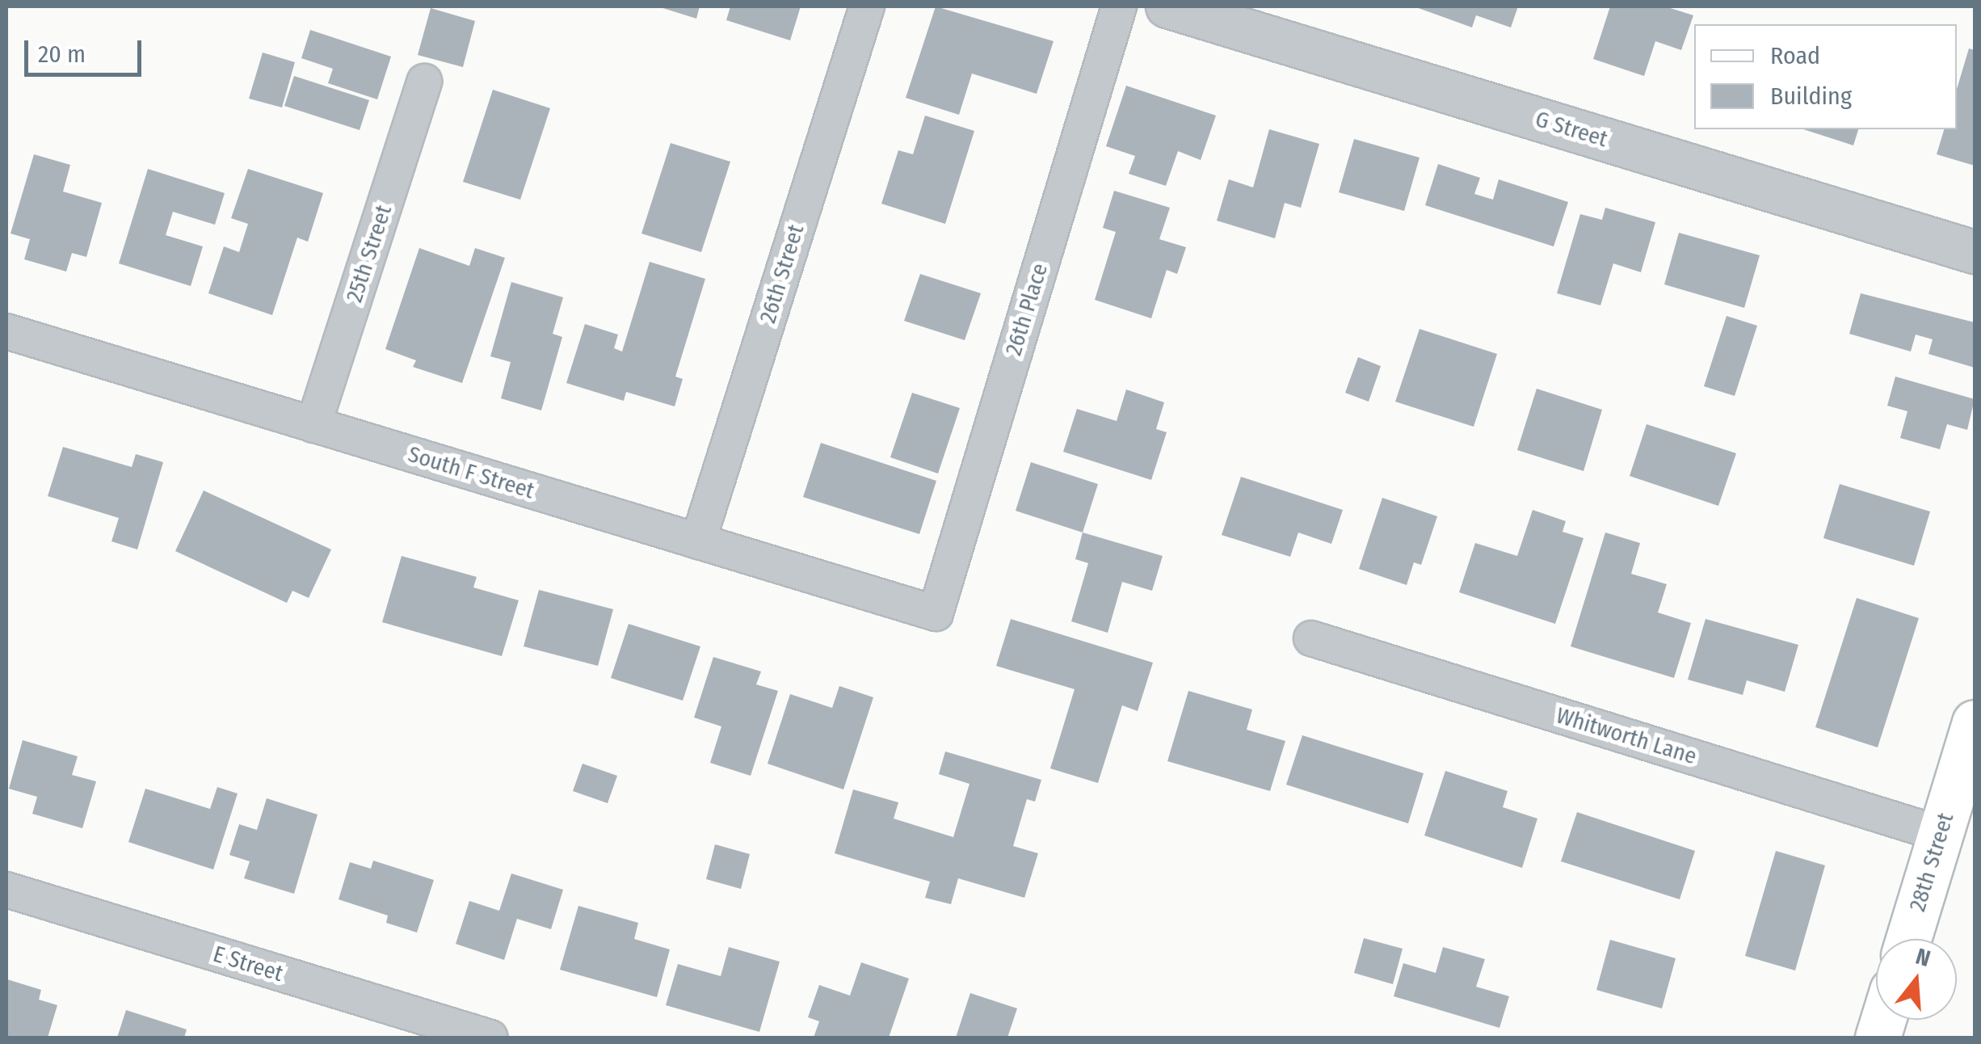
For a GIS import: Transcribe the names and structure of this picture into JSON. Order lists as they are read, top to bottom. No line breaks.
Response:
{"streets":{"main road":["28th Street"],"street":["G Street","25th Street","26th Street","26th Place","South F Street","Whitworth Lane","E Street"]},"crossings":[["25th Street","South F Street"],["26th Street","South F Street"],["26th Place","South F Street"],["Whitworth Lane","28th Street"]],"legend":["Road","Building"],"scale_bar":"20 m","north":"top"}
